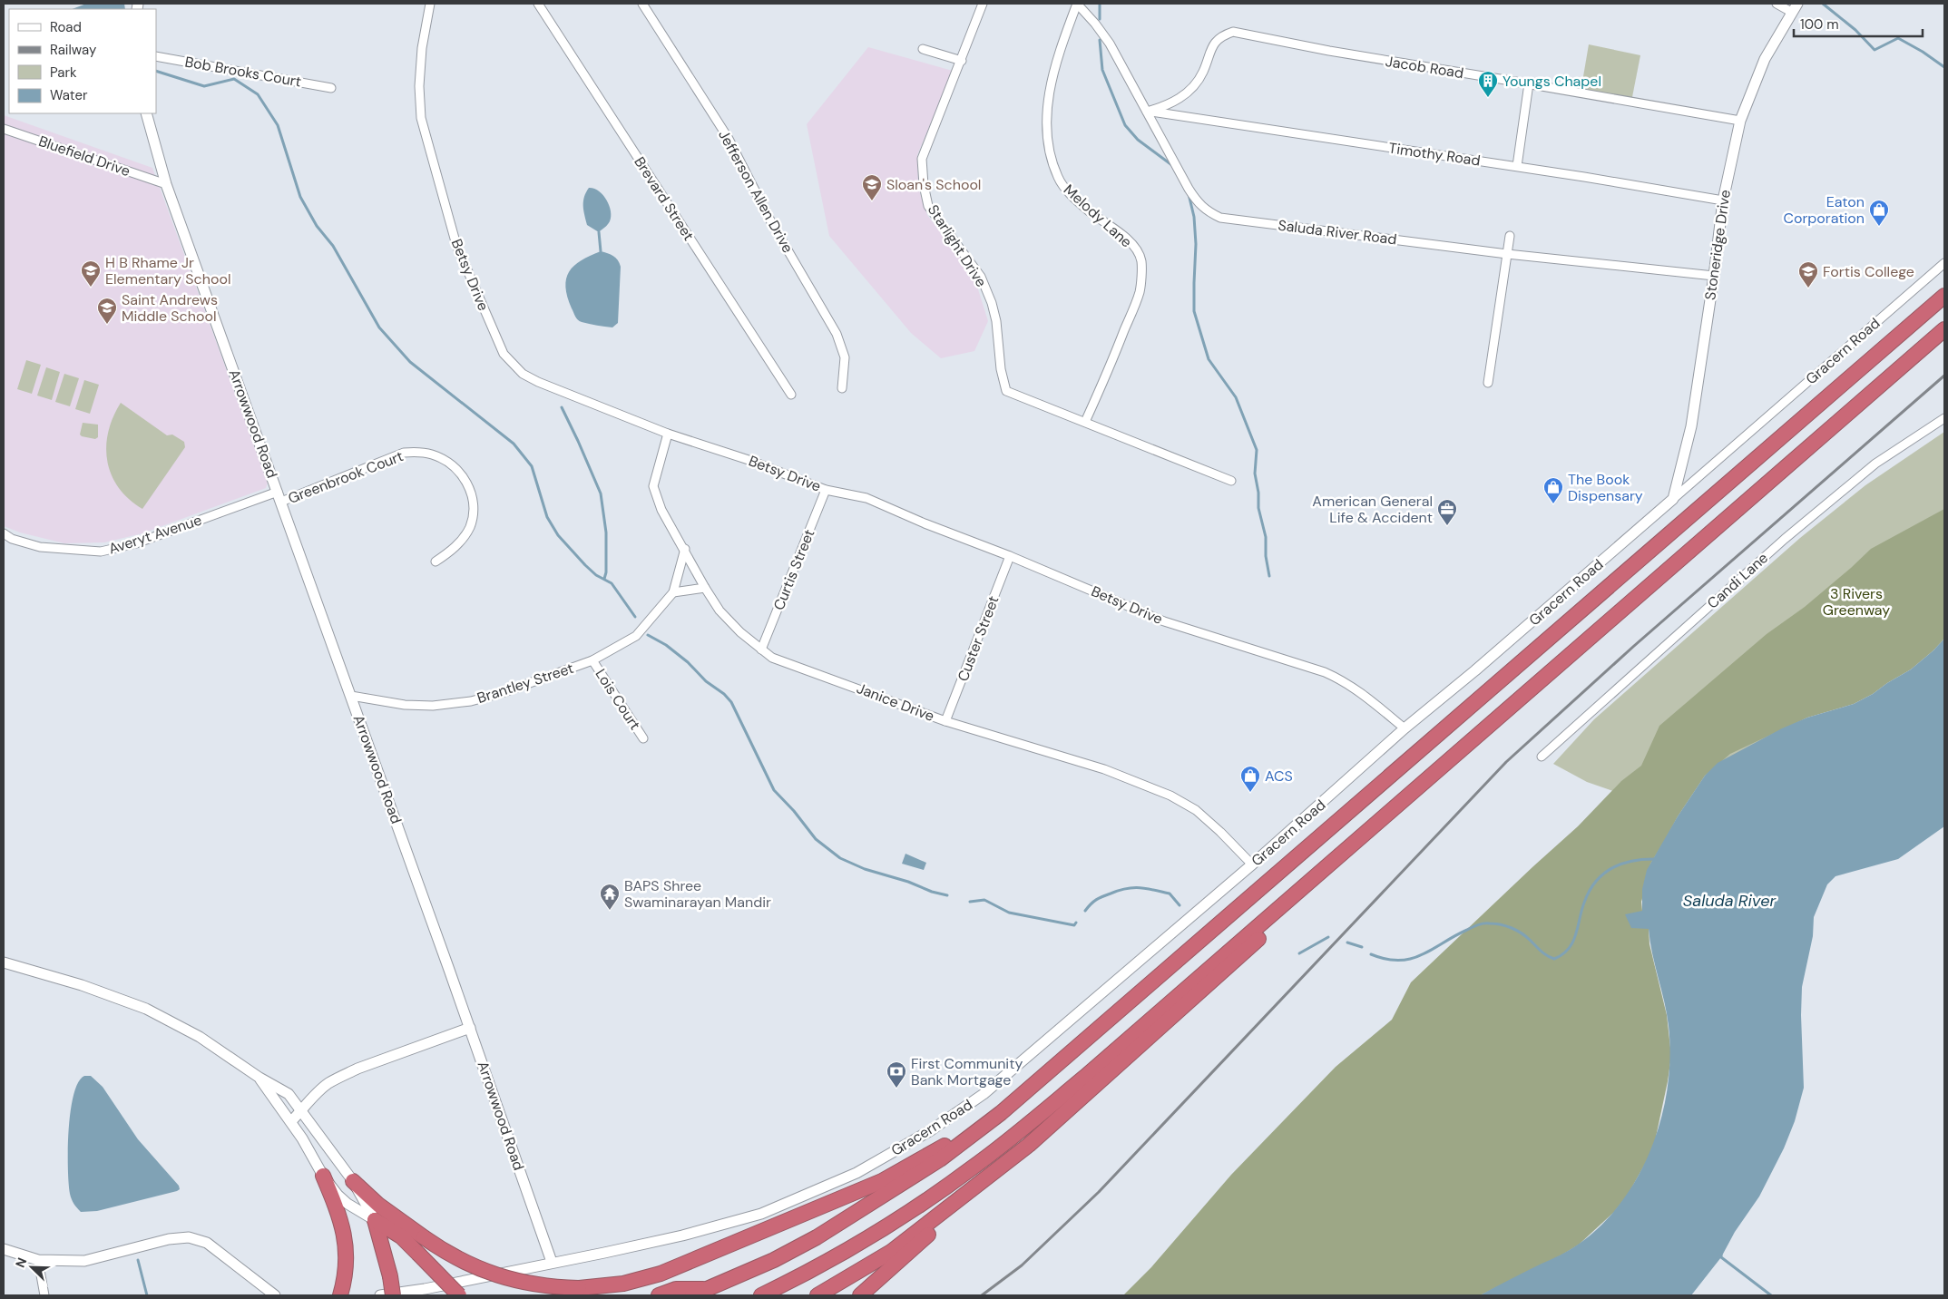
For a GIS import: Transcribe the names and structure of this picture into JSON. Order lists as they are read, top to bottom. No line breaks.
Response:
{"streets":{"street":["Jacob Road","Bob Brooks Court","Timothy Road","Bluefield Drive","Jefferson Allen Drive","Brevard Street","Melody Lane","Saluda River Road","Stoneridge Drive","Starlight Drive","Betsy Drive","Gracern Road","Arrowwood Road","Greenbrook Court","Averyt Avenue","Curtis Street","Candi Lane","Custer Street","Brantley Street","Lois Court","Janice Drive"]},"crossings":[["Jacob Road","Timothy Road"],["Jacob Road","Saluda River Road"],["Jacob Road","Stoneridge Drive"],["Timothy Road","Saluda River Road"],["Timothy Road","Stoneridge Drive"],["Bluefield Drive","Arrowwood Road"],["Melody Lane","Saluda River Road"],["Melody Lane","Starlight Drive"],["Saluda River Road","Stoneridge Drive"],["Stoneridge Drive","Gracern Road"],["Betsy Drive","Gracern Road"],["Betsy Drive","Curtis Street"],["Betsy Drive","Custer Street"],["Betsy Drive","Janice Drive"],["Gracern Road","Arrowwood Road"],["Gracern Road","Janice Drive"],["Arrowwood Road","Greenbrook Court"],["Arrowwood Road","Averyt Avenue"],["Arrowwood Road","Brantley Street"],["Greenbrook Court","Averyt Avenue"],["Curtis Street","Janice Drive"],["Custer Street","Janice Drive"],["Brantley Street","Lois Court"],["Brantley Street","Janice Drive"]],"water":["Saluda River"],"parks":["3 Rivers Greenway"],"places":{"building":["Youngs Chapel"],"school or university":["Sloan's School","H B Rhame Jr Elementary School","Fortis College","Saint Andrews Middle School"],"shop":["Eaton Corporation","The Book Dispensary","ACS"],"office":["American General Life & Accident"],"temple":["BAPS Shree Swaminarayan Mandir"],"bank":["First Community Bank Mortgage"]},"legend":["Road","Railway","Park","Water"],"scale_bar":"100 m","north":"top left"}
